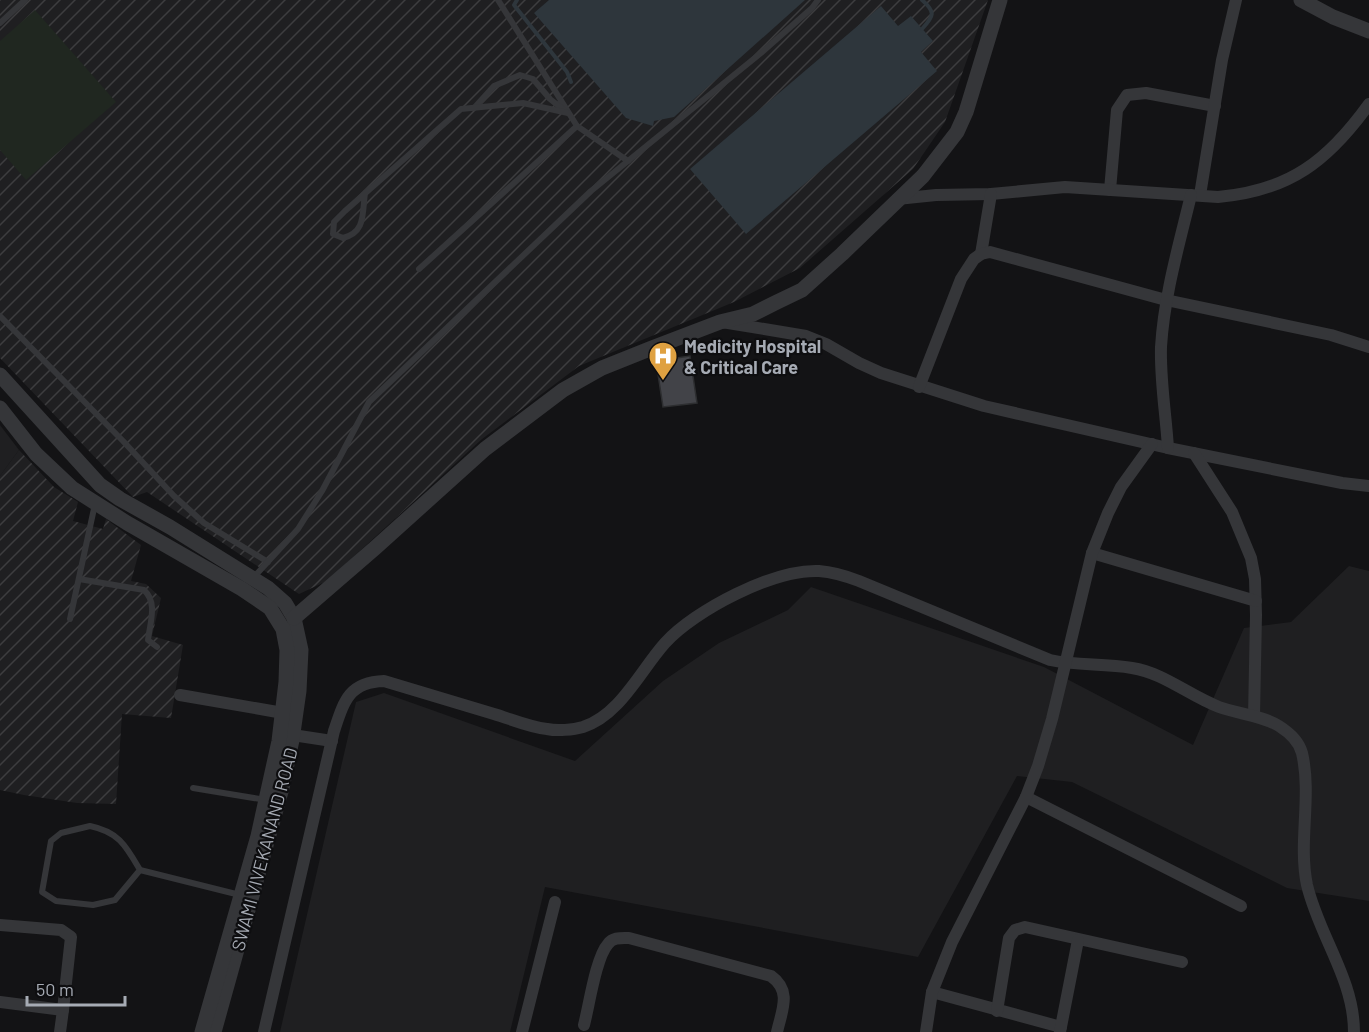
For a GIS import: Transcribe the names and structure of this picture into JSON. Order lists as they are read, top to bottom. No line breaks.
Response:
{"streets":{"street":["SWAMI VIVEKANAND ROAD"]},"places":{"hospital":["Medicity Hospital & Critical Care"]},"scale_bar":"50 m"}
